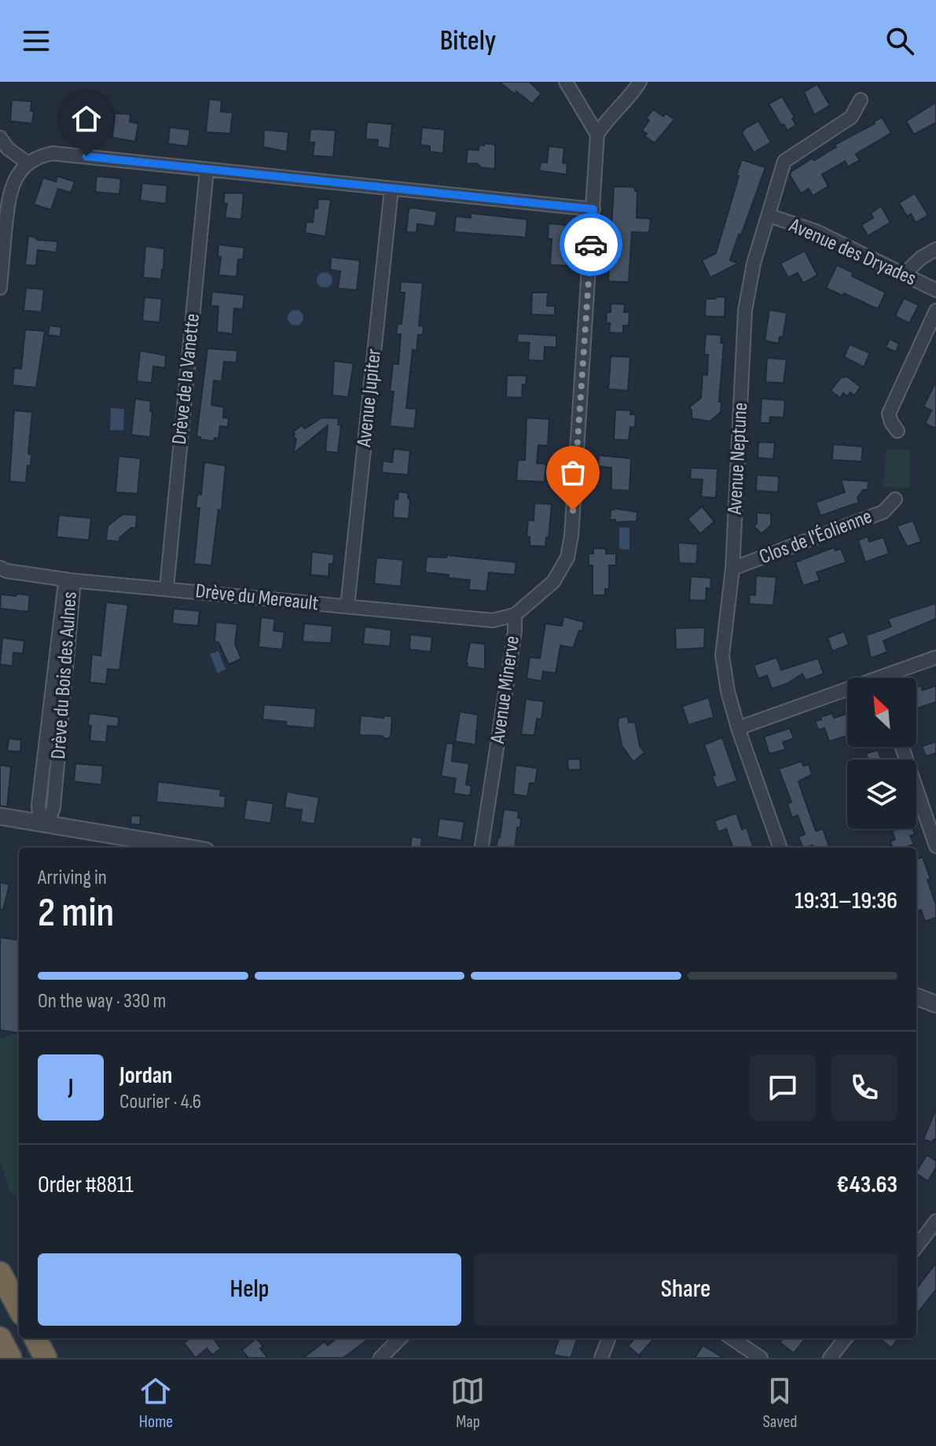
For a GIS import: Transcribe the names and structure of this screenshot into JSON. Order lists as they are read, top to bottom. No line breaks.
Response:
{"streets":{"street":["Avenue des Dryades","Drève de la Vanette","Avenue Jupiter","Avenue Neptune","Clos de l'Éolienne","Drève du Mereault","Drève du Bois des Aulnes","Avenue Minerve"]},"crossings":[["Avenue des Dryades","Avenue Neptune"],["Drève de la Vanette","Drève du Mereault"],["Avenue Jupiter","Drève du Mereault"],["Avenue Neptune","Clos de l'Éolienne"],["Drève du Mereault","Drève du Bois des Aulnes"],["Drève du Mereault","Avenue Minerve"]],"north":"top left","page":{"header":"Bitely","heading":["2 min","Arriving in","19:31–19:36"],"panel":["Jordan","Courier · 4.6","Order #8811","€43.63"],"bar":"On the way · 330 m","round":"J","buttons":["Help","Share"],"tabs":["Home","Map","Saved"]}}
